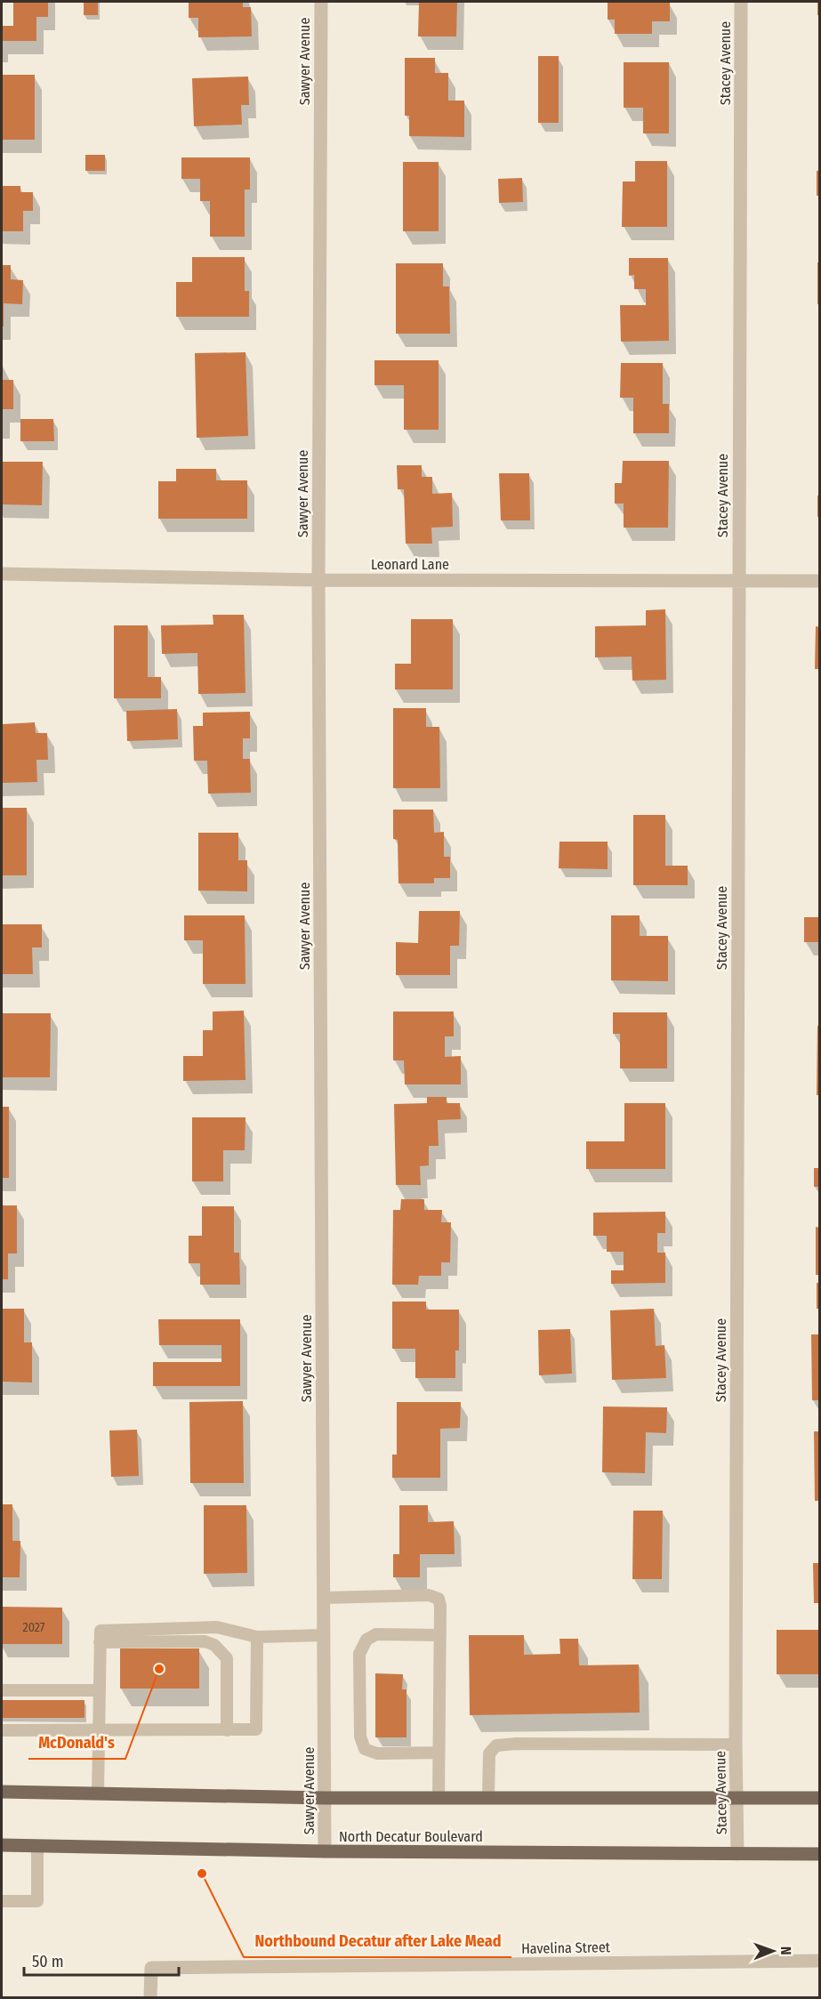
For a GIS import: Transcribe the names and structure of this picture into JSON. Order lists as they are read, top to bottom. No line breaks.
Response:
{"streets":{"main road":["North Decatur Boulevard"],"street":["Sawyer Avenue","Stacey Avenue","Leonard Lane","Havelina Street"]},"crossings":[["Sawyer Avenue","Leonard Lane"],["Sawyer Avenue","North Decatur Boulevard"],["Stacey Avenue","Leonard Lane"],["Stacey Avenue","North Decatur Boulevard"]],"places":["McDonald's","Northbound Decatur after Lake Mead"],"house_numbers":["2027"],"scale_bar":"50 m","north":"right"}
